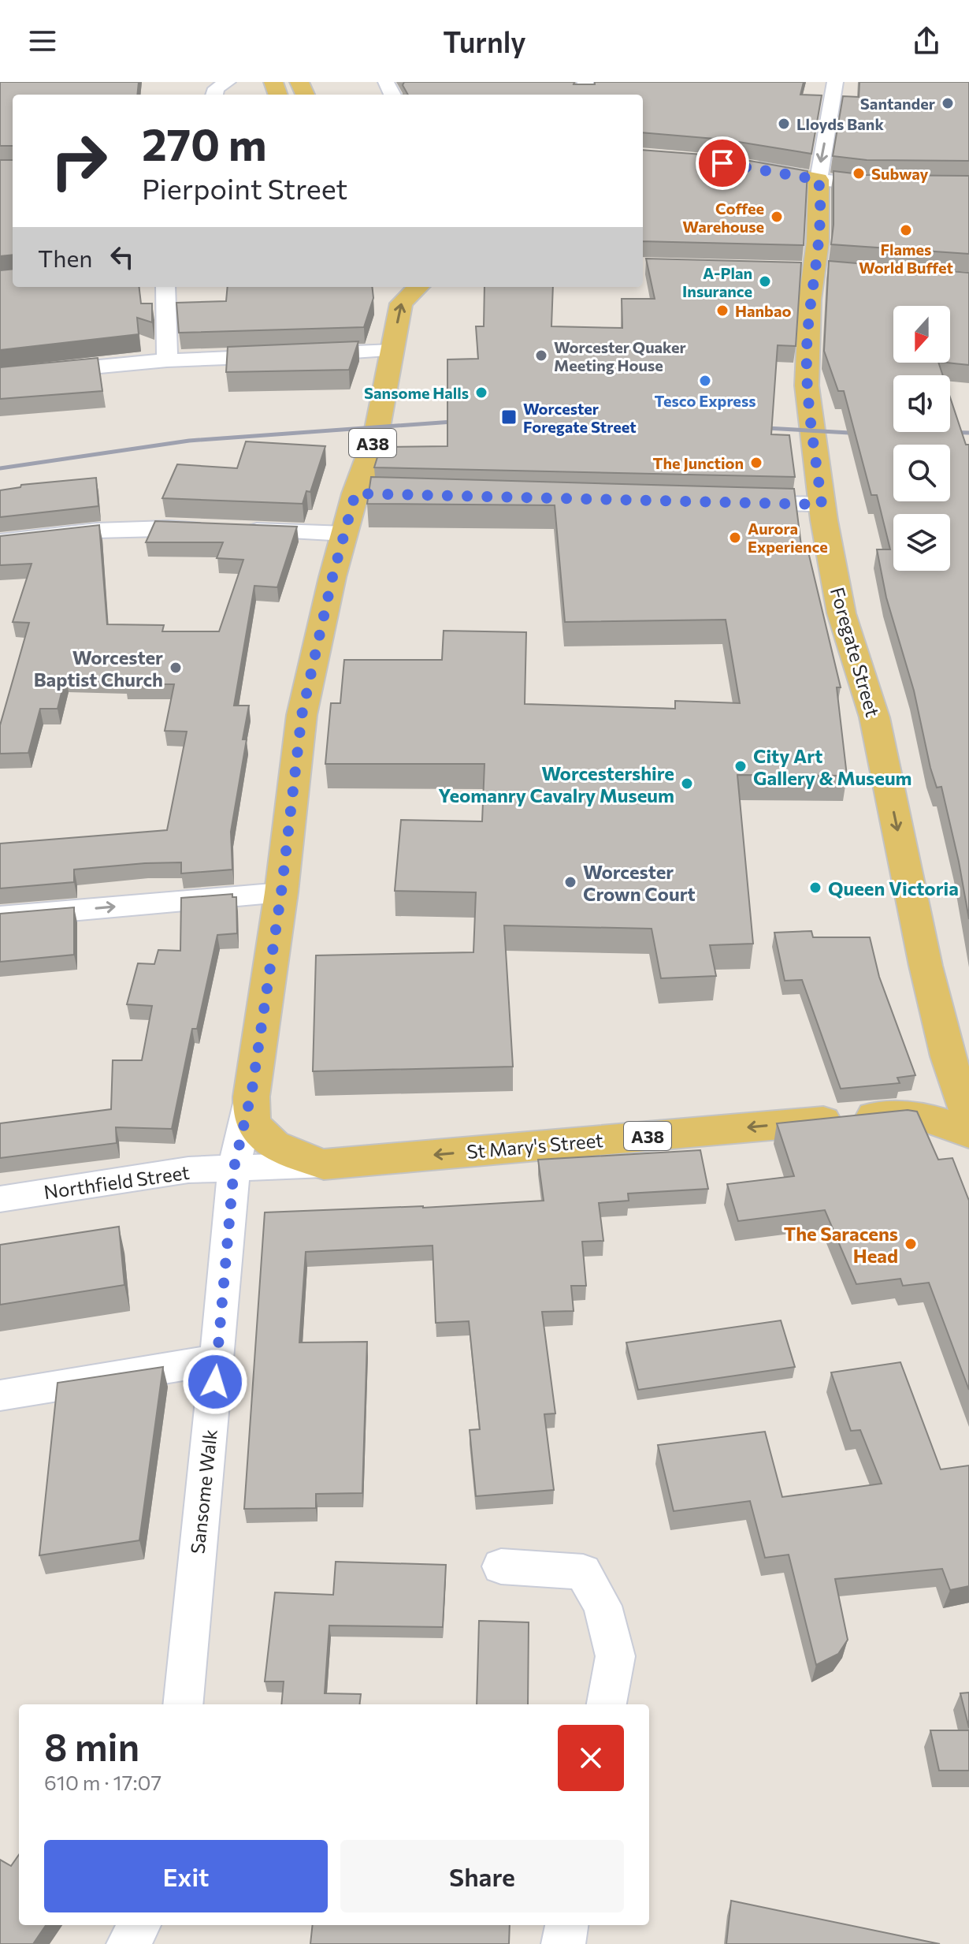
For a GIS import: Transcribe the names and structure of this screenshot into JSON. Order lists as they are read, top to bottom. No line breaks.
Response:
{"streets":{"main road":["A38","Foregate Street","St Mary's Street","Sansome Walk"],"street":["Northfield Street"]},"crossings":[["A38","St Mary's Street"],["A38","Northfield Street"],["A38","Sansome Walk"],["St Mary's Street","Northfield Street"],["Northfield Street","Sansome Walk"]],"one_way":["Foregate Street","St Mary's Street"],"places":{"other":["Santander","Lloyds Bank","Subway","Coffee Warehouse","Flames World Buffet","A-Plan Insurance","Hanbao","Worcester Quaker Meeting House","Tesco Express","Sansome Halls","The Junction","Aurora Experience","Worcester Baptist Church","City Art Gallery & Museum","Worcestershire Yeomanry Cavalry Museum","Worcester Crown Court","Queen Victoria","The Saracens Head"],"transit":["Worcester Foregate Street"]},"north":"bottom","page":{"header":"Turnly","turn":["270 m","Pierpoint Street"],"then":"Then","heading":["8 min","610 m · 17:07"],"buttons":["Exit","Share"]}}
